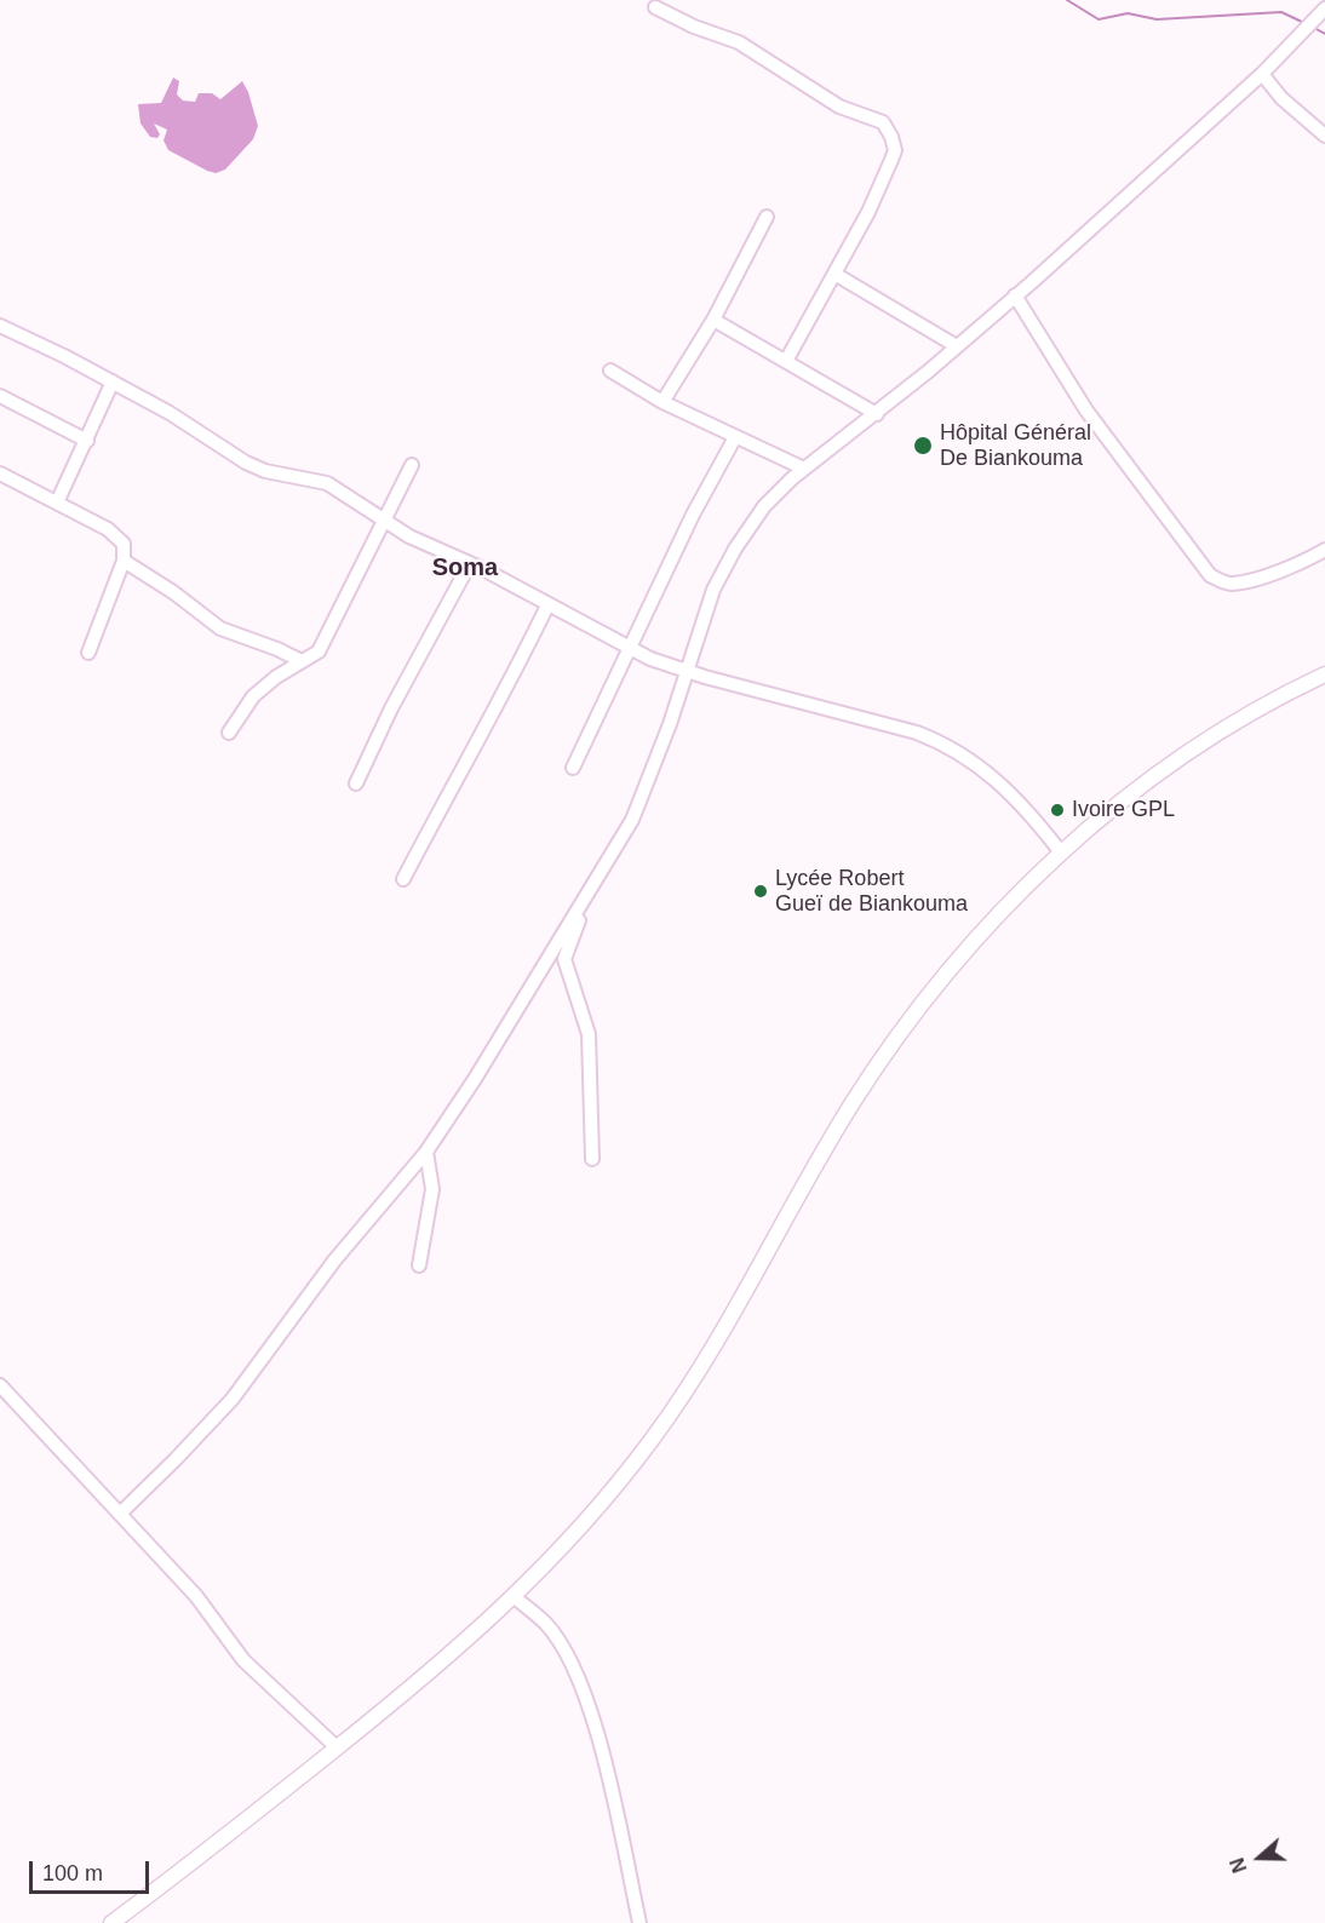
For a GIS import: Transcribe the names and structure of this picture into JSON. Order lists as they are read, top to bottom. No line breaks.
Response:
{"districts":["Soma"],"places":["Hôpital Général De Biankouma","Ivoire GPL","Lycée Robert Gueï de Biankouma"],"scale_bar":"100 m","north":"left"}
